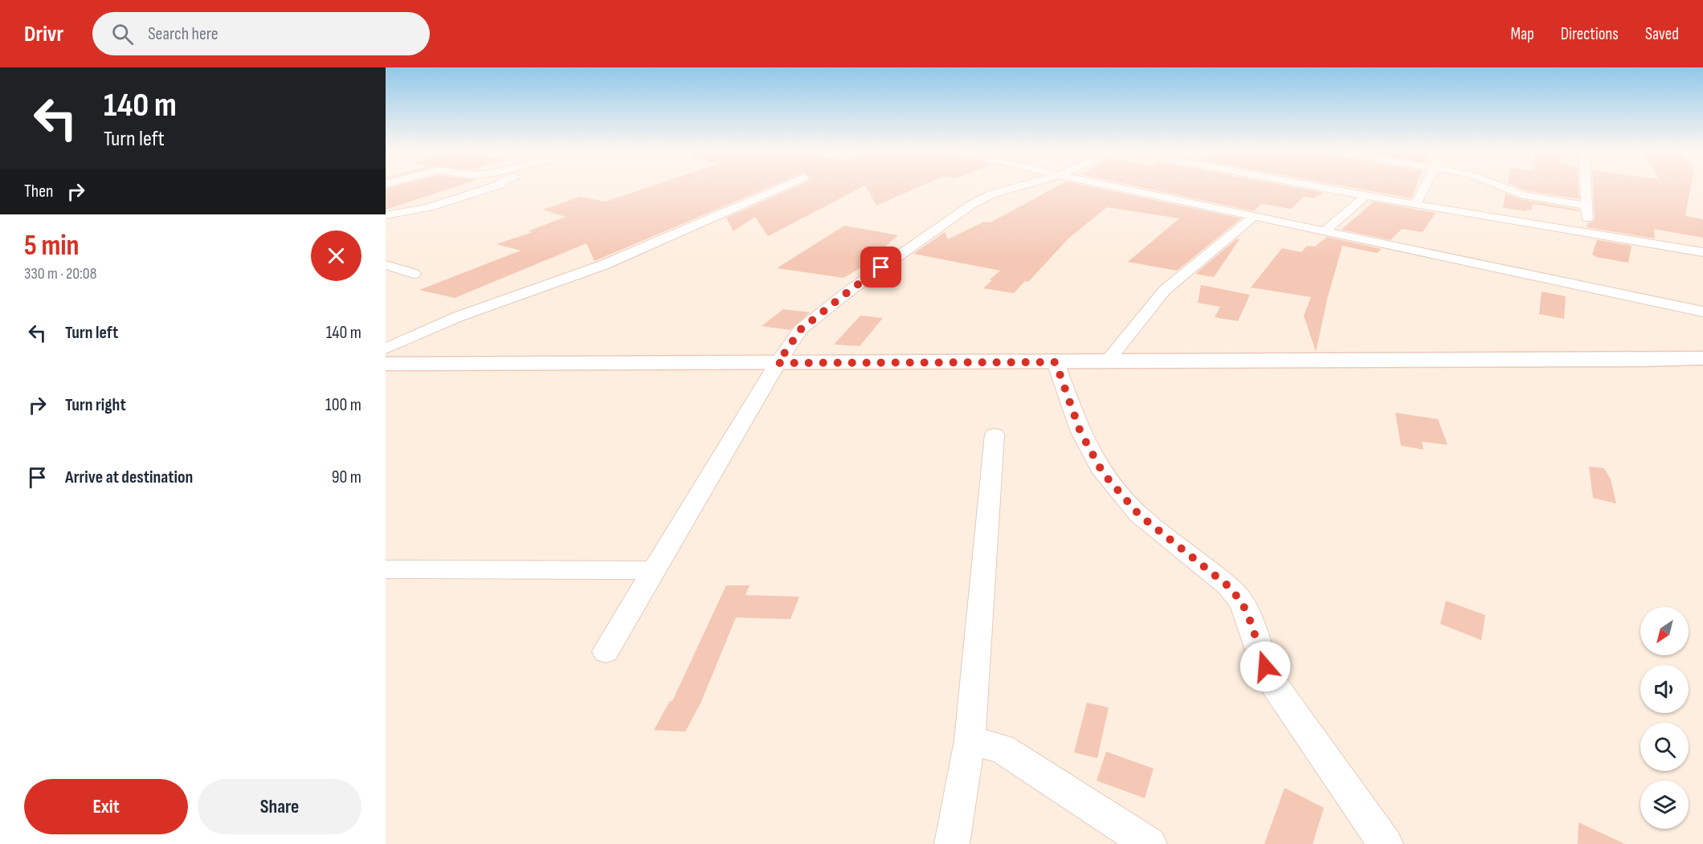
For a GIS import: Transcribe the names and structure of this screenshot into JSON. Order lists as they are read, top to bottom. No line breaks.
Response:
{"north":"bottom left","page":{"header":"Drivr","search":"Search here","nav":["Map","Directions","Saved"],"turn":["140 m","Turn left"],"then":"Then","heading":["5 min","330 m · 20:08"],"list":[{"name":"Turn left","value":"140 m"},{"name":"Turn right","value":"100 m"},{"name":"Arrive at destination","value":"90 m"}],"buttons":["Exit","Share"]}}
